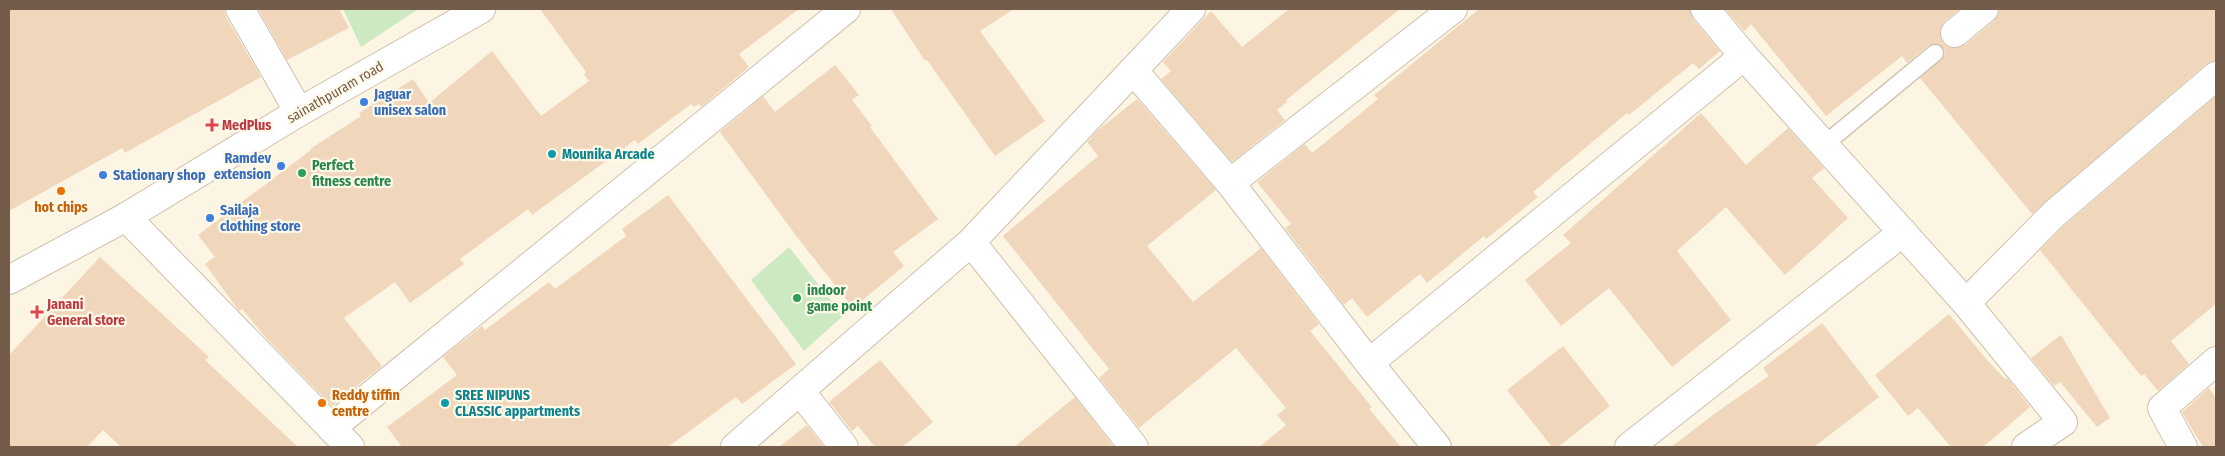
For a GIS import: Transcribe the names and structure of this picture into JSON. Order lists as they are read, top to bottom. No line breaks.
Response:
{"streets":{"street":["sainathpuram road"]},"places":{"other":["Jaguar unisex salon","Mounika Arcade","Ramdev extension","Perfect fitness centre","Stationary shop","hot chips","Sailaja clothing store","indoor game point","Reddy tiffin centre","SREE NIPUNS CLASSIC appartments"],"health":["MedPlus","Janani General store"]}}
